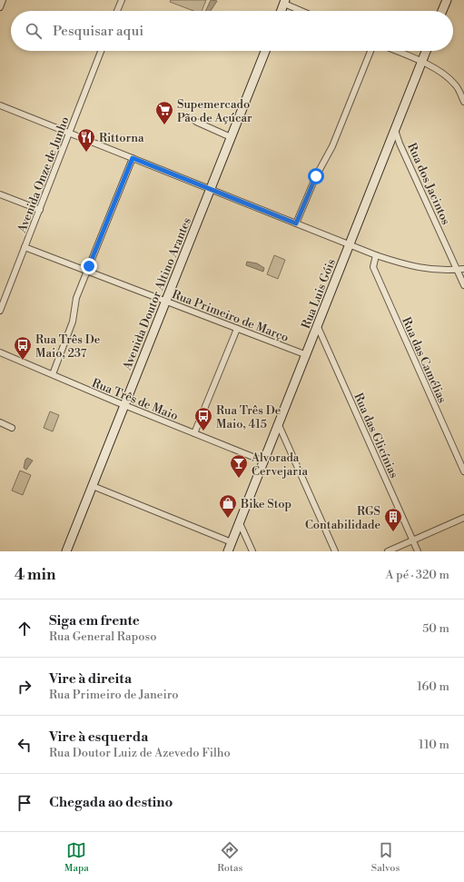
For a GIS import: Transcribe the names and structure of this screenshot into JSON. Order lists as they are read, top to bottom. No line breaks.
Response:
{"streets":{"street":["Avenida Onze de Junho","Rua dos Jacintos","Avenida Doutor Altino Arantes","Rua Luis Góis","Rua Primeiro de Março","Rua das Camélias","Rua Três de Maio","Rua das Glicínias"]},"crossings":[["Avenida Onze de Junho","Rua Primeiro de Março"],["Rua dos Jacintos","Rua Luis Góis"],["Avenida Doutor Altino Arantes","Rua Primeiro de Março"],["Avenida Doutor Altino Arantes","Rua Três de Maio"],["Rua Luis Góis","Rua Primeiro de Março"],["Rua Luis Góis","Rua Três de Maio"],["Rua Luis Góis","Rua das Glicínias"]],"places":{"supermarket":["Supemercado Pão de Açúcar"],"restaurant":["Rittorna"],"bus stop":["Rua Três De Maio, 237","Rua Três De Maio, 415"],"bar":["Alvorada Cervejaria"],"shop":["Bike Stop"],"building":["RGS Contabilidade"]},"page":{"search":"Pesquisar aqui","heading":["4 min","A pé · 320 m"],"list":[["Siga em frente","Rua General Raposo","50 m"],["Vire à direita","Rua Primeiro de Janeiro","160 m"],["Vire à esquerda","Rua Doutor Luiz de Azevedo Filho","110 m"],"Chegada ao destino"],"nav":["Mapa","Rotas","Salvos"]}}
